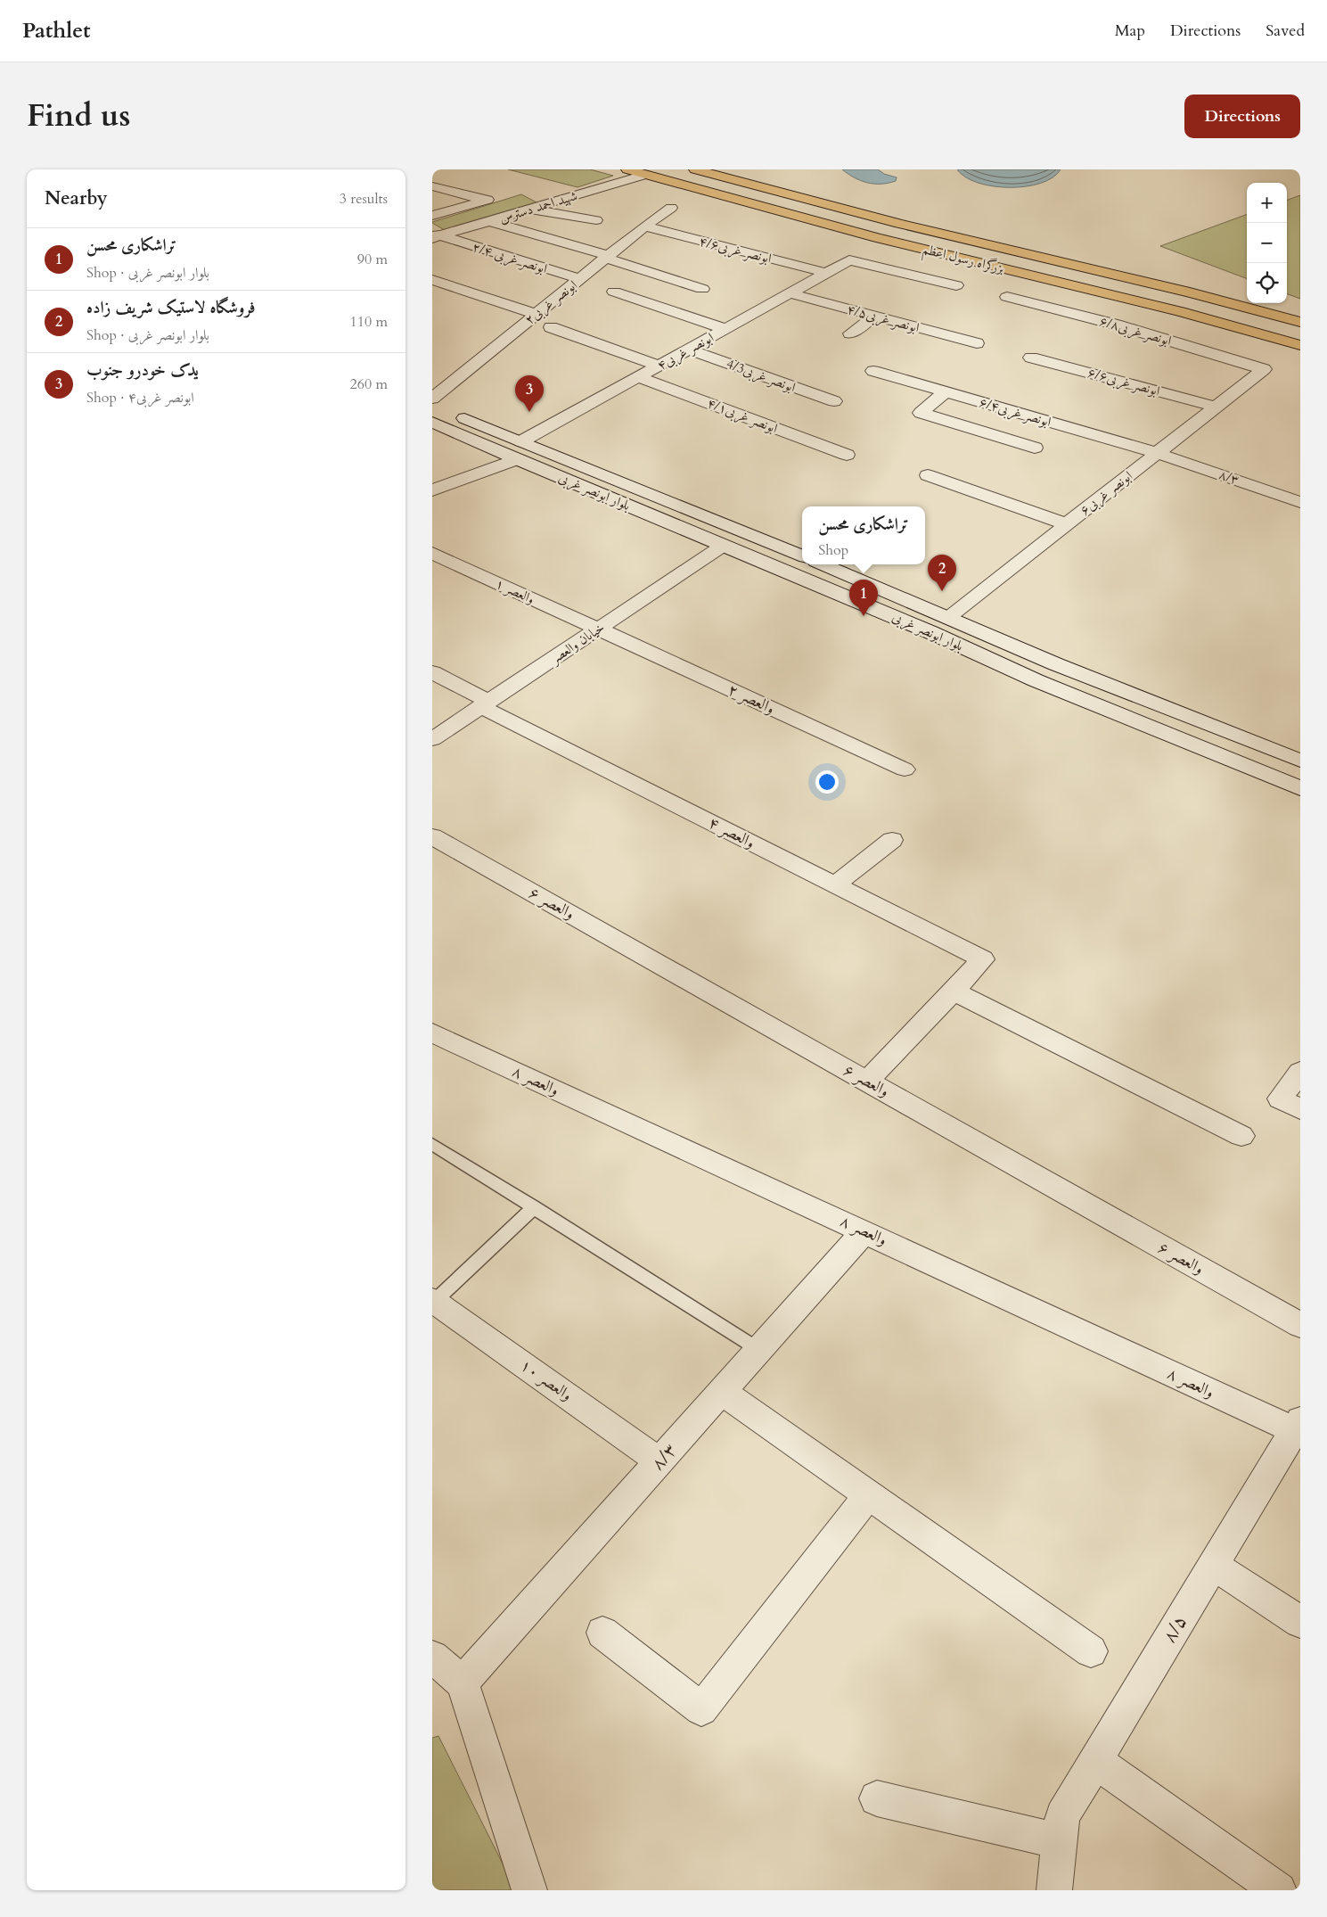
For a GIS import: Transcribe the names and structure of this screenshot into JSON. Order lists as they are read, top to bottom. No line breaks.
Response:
{"streets":{"highway":["بزرگراه رسول اعظم"],"street":["شهید احمد دسترس","۴/۶ابونصر غربی","ابونصر غربی ۲/۴","۲ابونصر غربی","۴/۵ابونصر غربی","۶/۸ابونصر غربی","۴ابونصر غربی","4/3ابونصر غربی","۶/۶ابونصر غربی","۶/۴ابونصر غربی","۴/۱ابونصر غربی","۸/۳","بلوار ابونصر غربی","۶ابونصر غربی","والعصر ۱","خیابان والعصر","والعصر ۲","والعصر ۴","والعصر ۶","والعصر ۸","والعصر ۱۰","۸/۵"]},"crossings":[["شهید احمد دسترس","ابونصر غربی ۲/۴"],["شهید احمد دسترس","بزرگراه رسول اعظم"],["۴/۶ابونصر غربی","۲ابونصر غربی"],["۴/۶ابونصر غربی","۴ابونصر غربی"],["ابونصر غربی ۲/۴","۲ابونصر غربی"],["۴/۵ابونصر غربی","۴ابونصر غربی"],["۶/۸ابونصر غربی","۶ابونصر غربی"],["۴ابونصر غربی","4/3ابونصر غربی"],["۴ابونصر غربی","۴/۱ابونصر غربی"],["۴ابونصر غربی","بلوار ابونصر غربی"],["۶/۶ابونصر غربی","۶ابونصر غربی"],["۶/۴ابونصر غربی","۸/۳"],["۶/۴ابونصر غربی","۶ابونصر غربی"],["۸/۳","۶ابونصر غربی"],["۸/۳","والعصر ۸"],["۸/۳","والعصر ۱۰"],["بلوار ابونصر غربی","۶ابونصر غربی"],["بلوار ابونصر غربی","خیابان والعصر"],["والعصر ۱","خیابان والعصر"],["والعصر ۱","والعصر ۲"],["خیابان والعصر","والعصر ۲"],["خیابان والعصر","والعصر ۴"],["والعصر ۸","۸/۵"]],"page":{"header":"Pathlet","nav":["Map","Directions","Saved"],"title":"Find us","buttons":"Directions","heading":["Nearby","3 results"],"map_buttons":["+","−"],"list":[{"mark":"1","name":"تراشکاری محسن","note":"Shop · بلوار ابونصر غربی","value":"90 m"},{"mark":"2","name":"فروشگاه لاستیک شریف زاده","note":"Shop · بلوار ابونصر غربی","value":"110 m"},{"mark":"3","name":"یدک خودرو جنوب","note":"Shop · ۴ابونصر غربی","value":"260 m"}],"pins":["3","2","1"],"popup":["تراشکاری محسن","Shop"]}}
